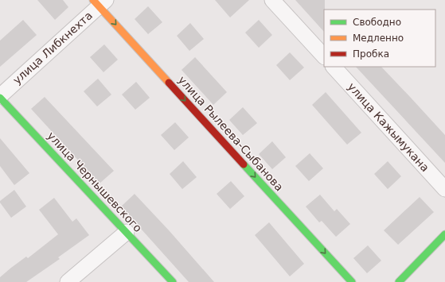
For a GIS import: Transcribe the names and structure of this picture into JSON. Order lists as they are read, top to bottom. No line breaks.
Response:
{"streets":{"street":["улица Либкнехта","улица Кажымукана","улица Рылеева-Сыбанова","улица Чернышевского"]},"crossings":[["улица Либкнехта","улица Рылеева-Сыбанова"],["улица Либкнехта","улица Чернышевского"]],"one_way":["улица Рылеева-Сыбанова"],"legend":["Свободно","Медленно","Пробка"]}
